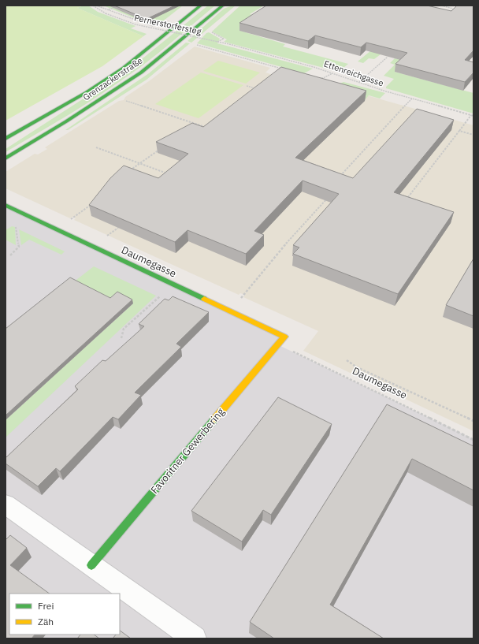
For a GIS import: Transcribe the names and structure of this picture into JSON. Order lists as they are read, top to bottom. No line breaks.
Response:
{"streets":{"main road":["Grenzackerstraße","Daumegasse","Favoritner Gewerbering"],"path":["Pernerstorfersteg","Ettenreichgasse"]},"crossings":[["Pernerstorfersteg","Ettenreichgasse"],["Daumegasse","Favoritner Gewerbering"]],"legend":["Frei","Zäh"]}
